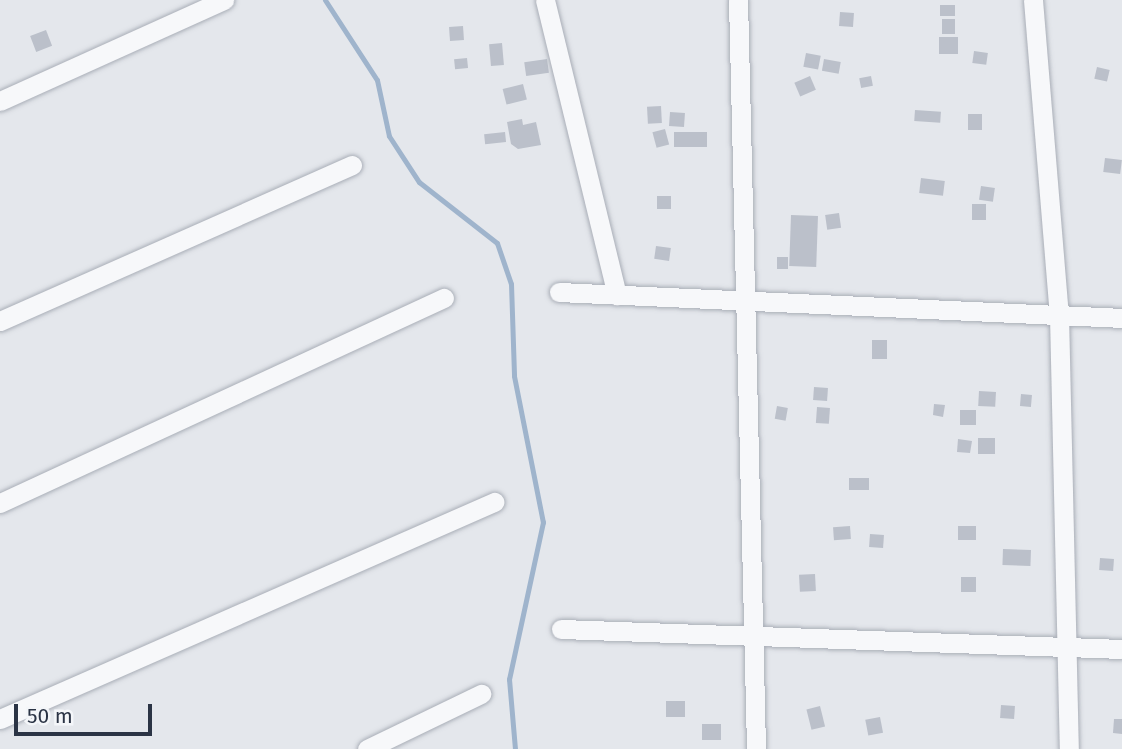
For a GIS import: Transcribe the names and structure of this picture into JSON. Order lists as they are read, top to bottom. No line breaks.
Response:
{"scale_bar":"50 m"}
